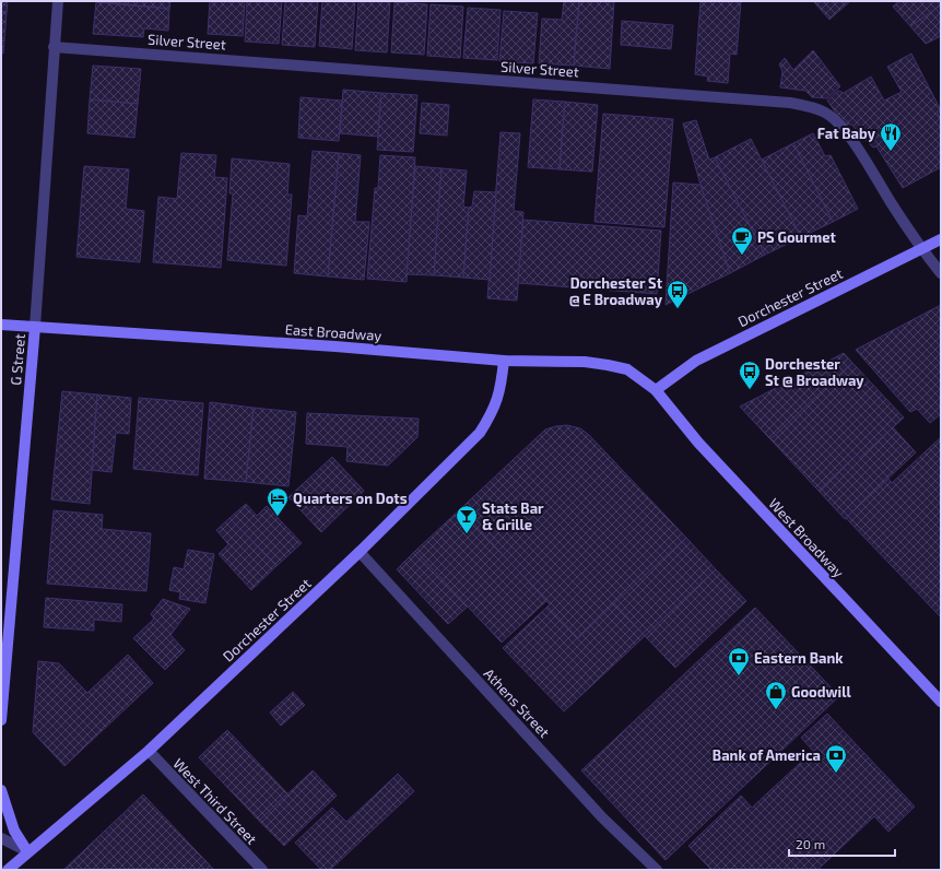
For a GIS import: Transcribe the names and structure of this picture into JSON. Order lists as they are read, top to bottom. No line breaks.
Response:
{"streets":{"main road":["Dorchester Street","East Broadway","G Street","West Broadway"],"street":["Silver Street","Athens Street","West Third Street"]},"crossings":[["Silver Street","Dorchester Street"],["Silver Street","G Street"],["Dorchester Street","East Broadway"],["Dorchester Street","West Broadway"],["Dorchester Street","Athens Street"],["Dorchester Street","West Third Street"],["East Broadway","G Street"],["East Broadway","West Broadway"]],"places":{"restaurant":["Fat Baby"],"cafe":["PS Gourmet"],"bus stop":["Dorchester St @ E Broadway","Dorchester St @ Broadway"],"hotel":["Quarters on Dots"],"bar":["Stats Bar & Grille"],"bank":["Eastern Bank","Bank of America"],"shop":["Goodwill"]},"scale_bar":"20 m"}
